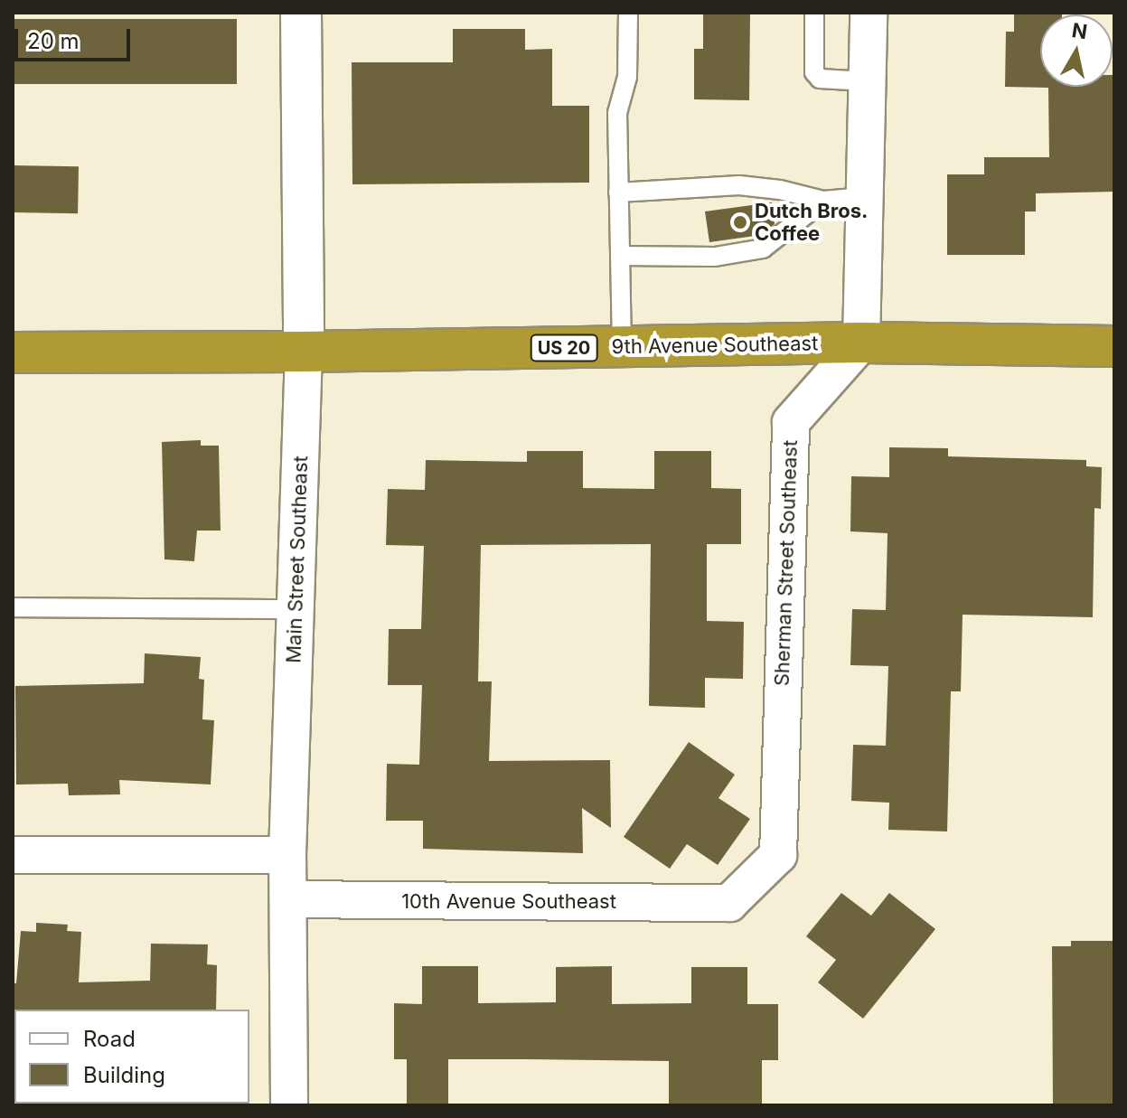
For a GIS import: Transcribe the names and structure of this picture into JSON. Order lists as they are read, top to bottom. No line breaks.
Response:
{"streets":{"highway":["9th Avenue Southeast","US 20"],"street":["Main Street Southeast","Sherman Street Southeast","10th Avenue Southeast"]},"crossings":[["9th Avenue Southeast","Main Street Southeast"],["9th Avenue Southeast","Sherman Street Southeast"],["Main Street Southeast","10th Avenue Southeast"],["Sherman Street Southeast","10th Avenue Southeast"]],"places":["Dutch Bros. Coffee"],"legend":["Road","Building"],"scale_bar":"20 m","north":"top"}
